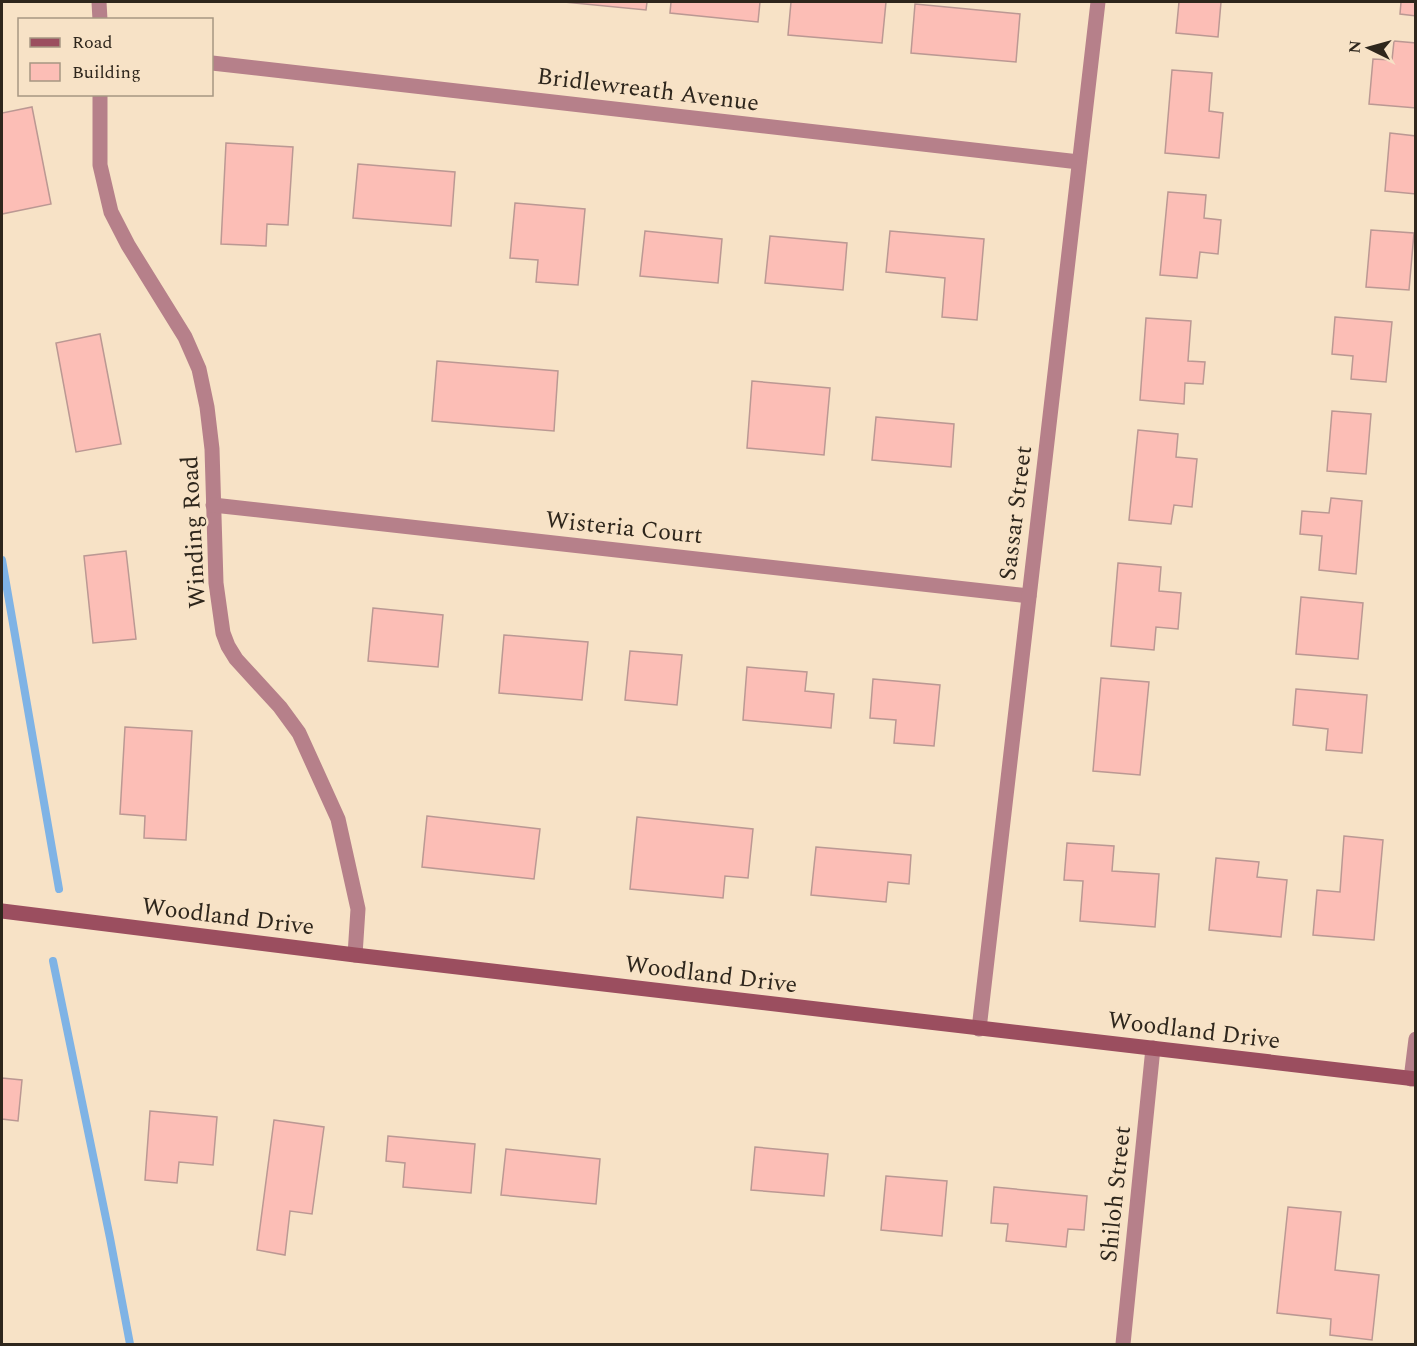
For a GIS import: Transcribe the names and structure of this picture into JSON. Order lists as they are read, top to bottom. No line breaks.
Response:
{"streets":{"main road":["Woodland Drive"],"street":["Bridlewreath Avenue","Sassar Street","Wisteria Court","Winding Road","Shiloh Street"]},"crossings":[["Bridlewreath Avenue","Sassar Street"],["Sassar Street","Wisteria Court"],["Sassar Street","Woodland Drive"],["Wisteria Court","Winding Road"],["Winding Road","Woodland Drive"],["Woodland Drive","Shiloh Street"]],"legend":["Road","Building"],"north":"left"}
